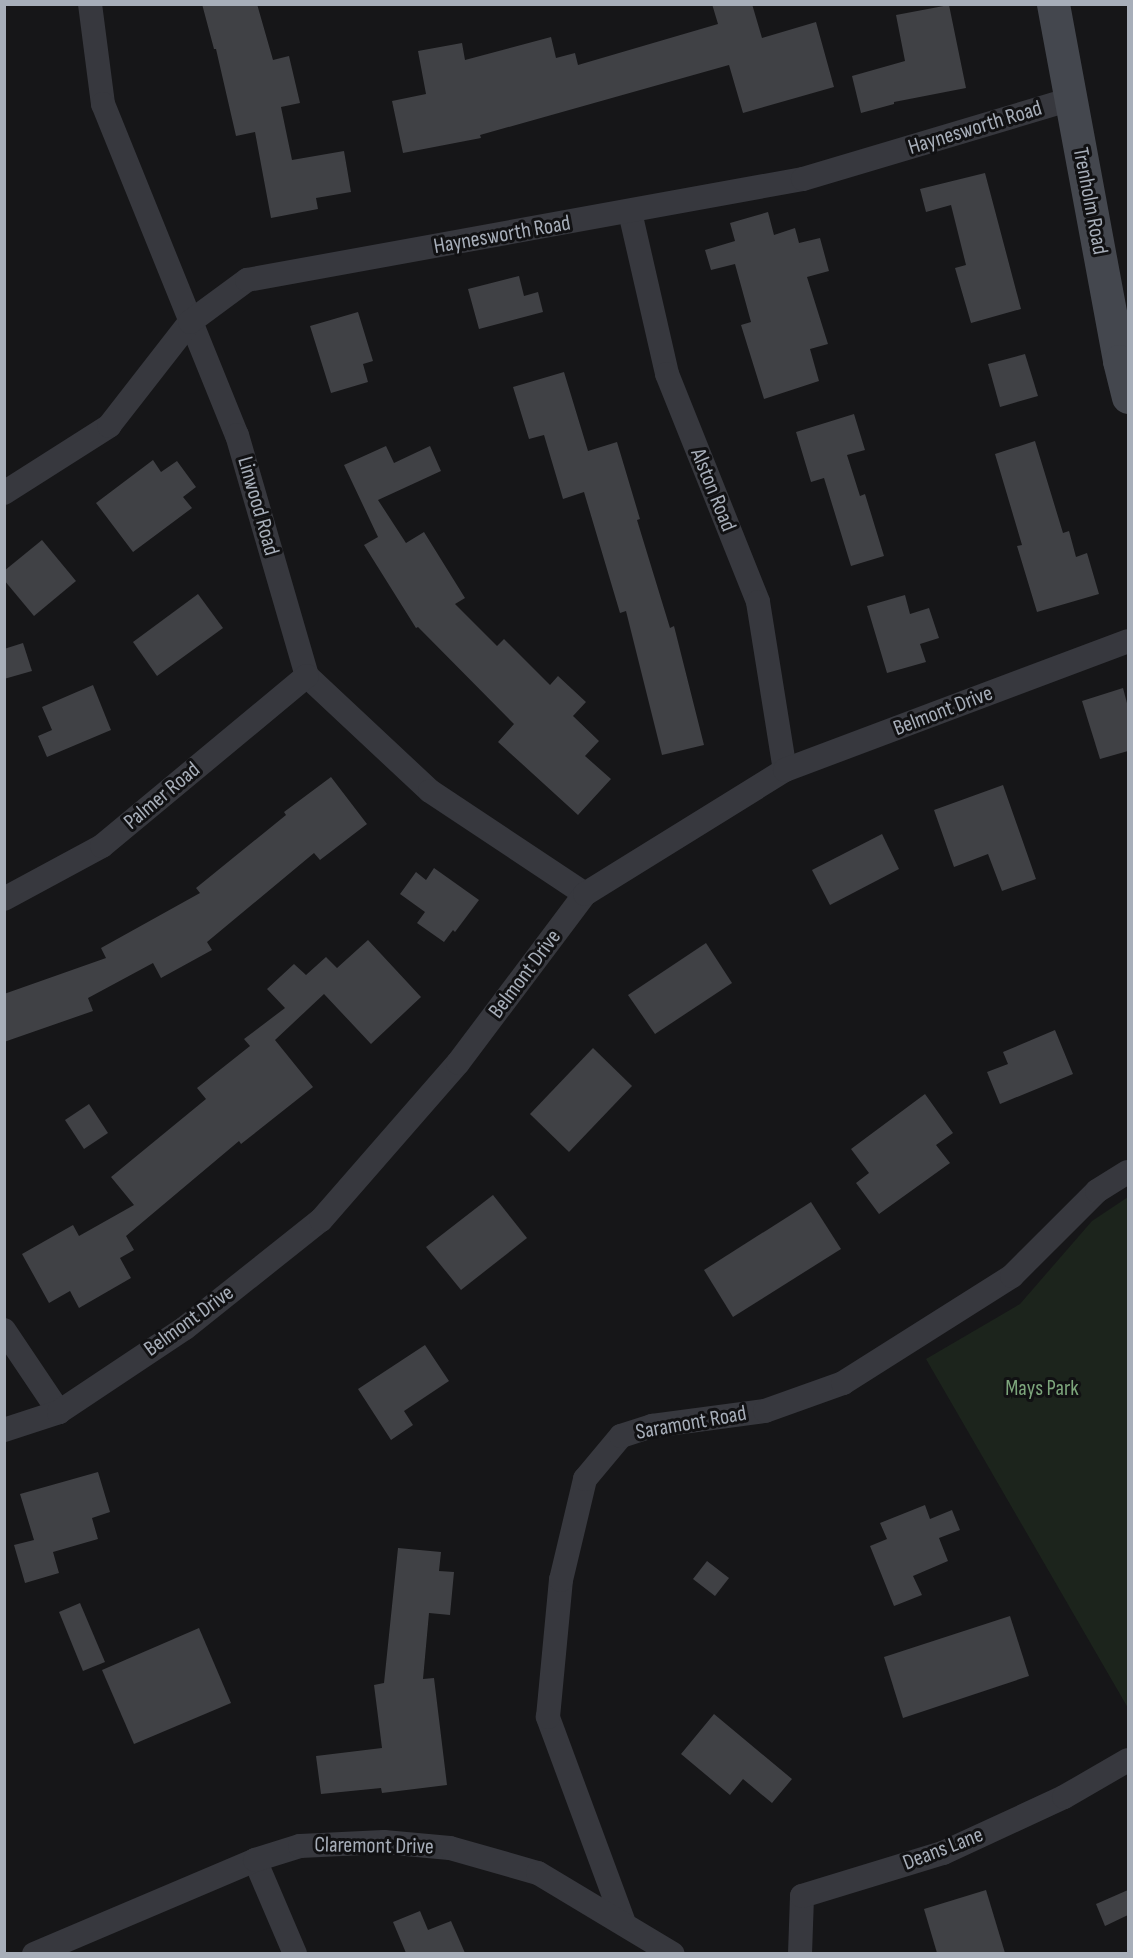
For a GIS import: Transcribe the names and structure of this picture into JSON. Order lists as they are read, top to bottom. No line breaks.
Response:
{"streets":{"main road":["Trenholm Road"],"street":["Haynesworth Road","Alston Road","Linwood Road","Belmont Drive","Palmer Road","Saramont Road","Claremont Drive","Deans Lane"]},"crossings":[["Haynesworth Road","Trenholm Road"],["Haynesworth Road","Alston Road"],["Haynesworth Road","Linwood Road"],["Alston Road","Belmont Drive"],["Linwood Road","Palmer Road"],["Saramont Road","Claremont Drive"]],"parks":["Mays Park"]}
